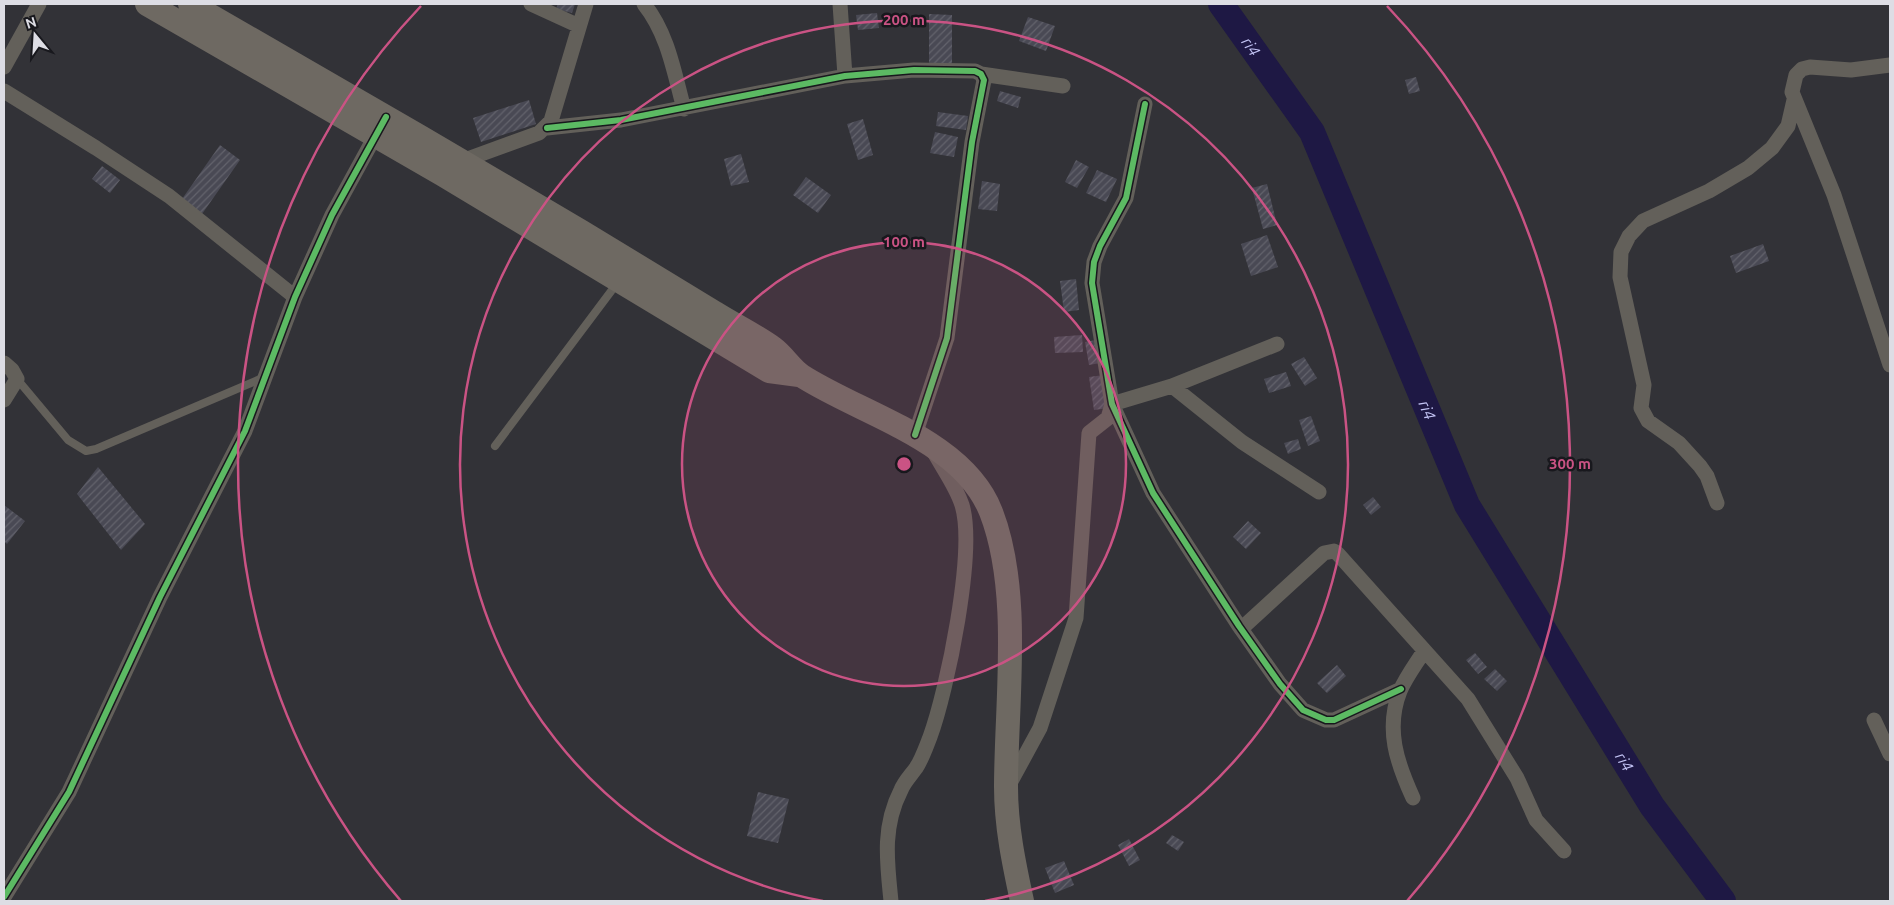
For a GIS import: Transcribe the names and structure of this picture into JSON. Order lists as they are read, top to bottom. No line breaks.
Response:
{"water":["ri4"],"north":"top","rings":["200 m","100 m","300 m"]}
